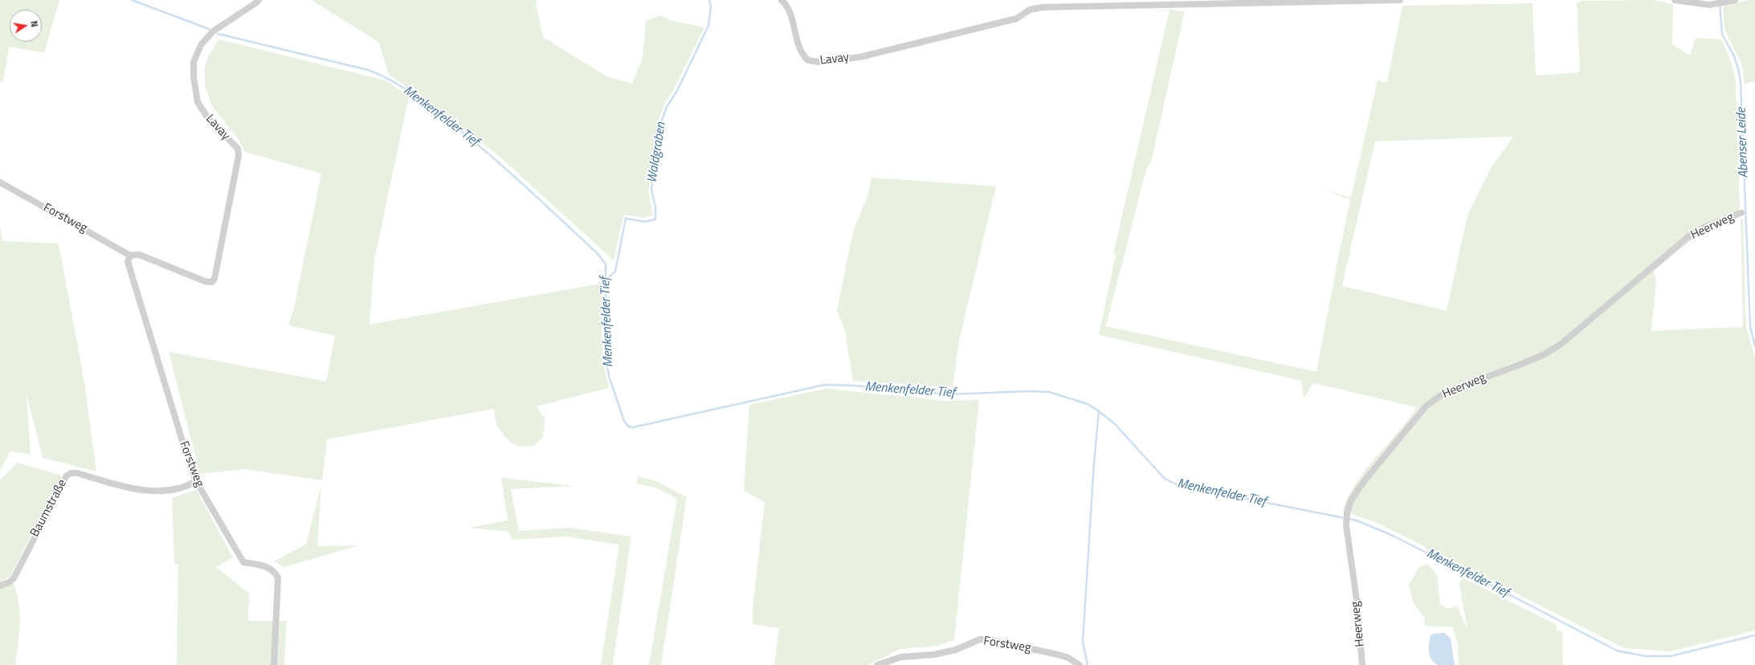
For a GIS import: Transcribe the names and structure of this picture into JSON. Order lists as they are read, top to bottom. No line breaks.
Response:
{"streets":{"street":["Lavay","Forstweg","Heerweg","Baumstraße"]},"crossings":[["Lavay","Forstweg"],["Forstweg","Baumstraße"]],"water":["Menkenfelder Tief","Abenser Leide","Waldgraben"],"north":"right"}
